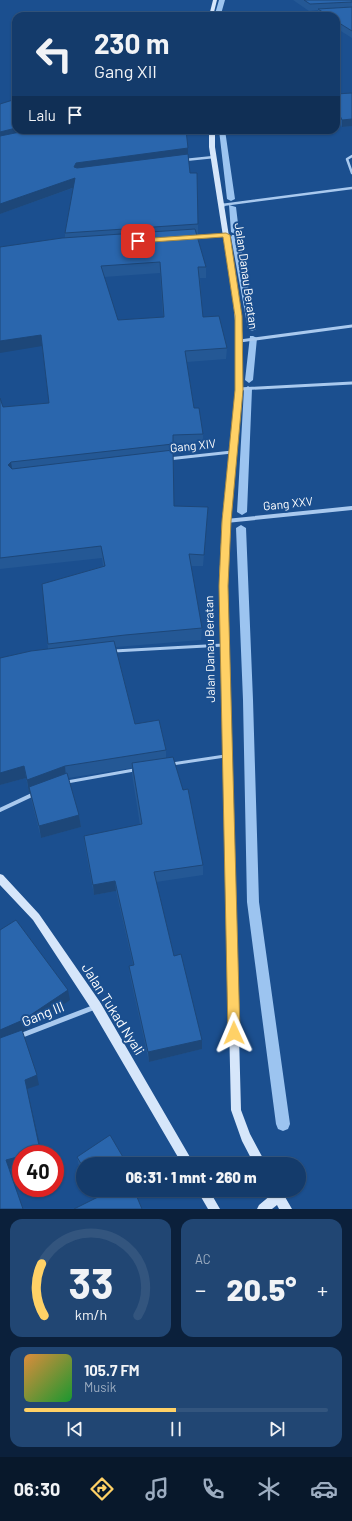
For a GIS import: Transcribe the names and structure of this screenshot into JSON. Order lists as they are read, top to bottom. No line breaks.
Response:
{"streets":{"street":["Jalan Danau Beratan","Gang XIV","Gang XXV","Jalan Tukad Nyali","Gang III"]},"crossings":[["Jalan Danau Beratan","Gang XIV"],["Jalan Danau Beratan","Gang XXV"],["Jalan Tukad Nyali","Gang III"]],"page":{"turn":["230 m","Gang XII"],"then":"Lalu","limit":"40","trip":"06:31 · 1 mnt · 260 m","tile":"AC","heat":["−","20.5°","+"],"song":["105.7 FM","Musik"],"tabs":"06:30","gauge":["33","km/h"]}}
